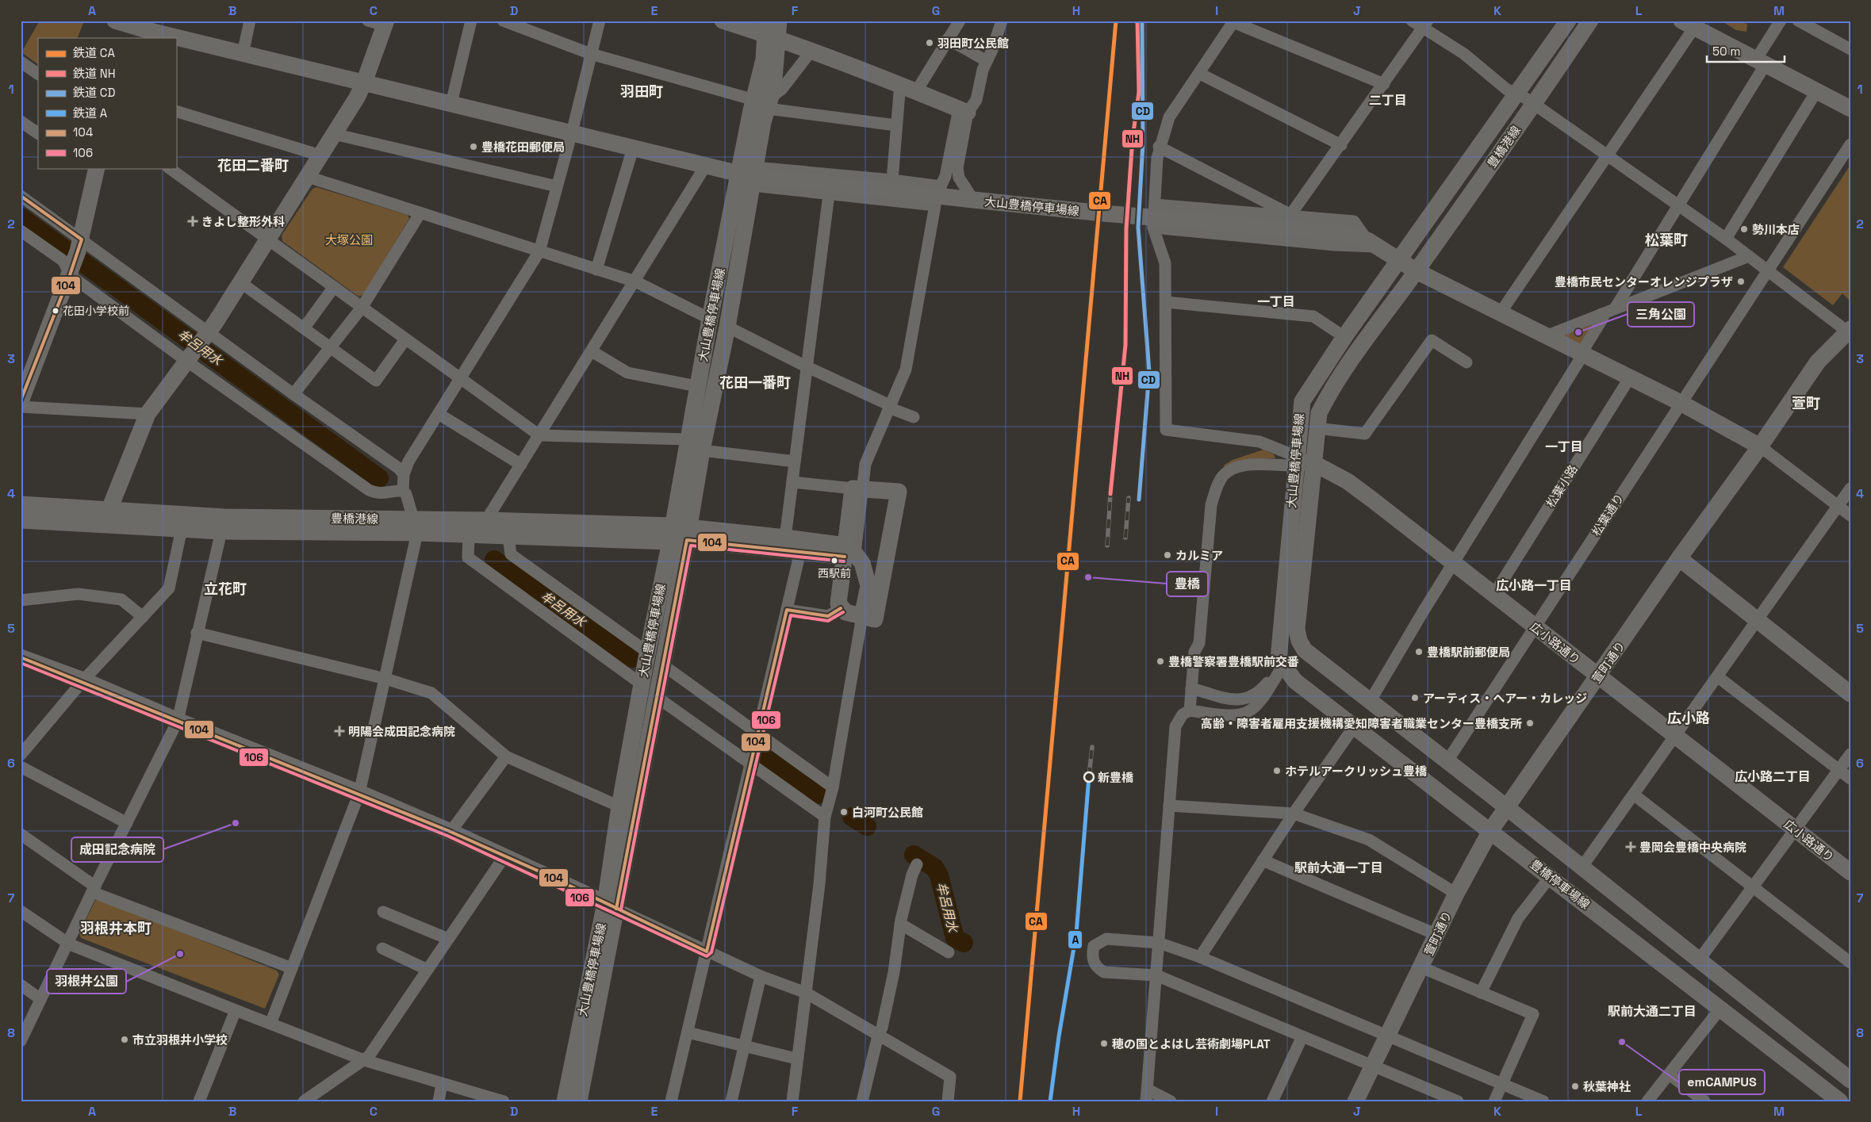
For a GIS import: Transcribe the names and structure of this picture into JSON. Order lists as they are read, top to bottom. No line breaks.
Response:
{"streets":{"main road":["豊橋港線","大山豊橋停車場線","広小路通り","萱町通り","豊橋停車場線"],"street":["松葉小路","松葉通り"]},"crossings":[["豊橋港線","大山豊橋停車場線"],["大山豊橋停車場線","広小路通り"],["大山豊橋停車場線","豊橋停車場線"],["松葉小路","広小路通り"],["松葉通り","広小路通り"],["広小路通り","萱町通り"],["萱町通り","豊橋停車場線"]],"districts":["羽田町","二丁目","花田二番町","松葉町","一丁目","花田一番町","萱町","一丁目","広小路一丁目","立花町","広小路","広小路二丁目","駅前大通一丁目","羽根井本町","駅前大通二丁目"],"water":["牟呂用水"],"parks":["大塚公園"],"places":{"other":["羽田町公民館","豊橋花田郵便局","勢川本店","豊橋市民センターオレンジプラザ","花田小学校前","三角公園","カルミア","西駅前","豊橋","豊橋駅前郵便局","豊橋警察署豊橋駅前交番","アーティス・ヘアー・カレッジ","高齢・障害者雇用支援機構愛知障害者職業センター豊橋支所","ホテルアークリッシュ豊橋","新豊橋","白河町公民館","成田記念病院","羽根井公園","市立羽根井小学校","emCAMPUS","穂の国とよはし芸術劇場PLAT","秋葉神社"],"health":["きよし整形外科","明陽会成田記念病院","豊岡会豊橋中央病院"]},"lines":["rail line CA","rail line NH","rail line CD","transit line 104","transit line 106","rail line A"],"legend":["鉄道 CA","鉄道 NH","鉄道 CD","鉄道 A","104","106"],"scale_bar":"50 m","grid":{"columns":["A","B","C","D","E","F","G","H","I","J","K","L","M"],"rows":["1","2","3","4","5","6","7","8"]}}
